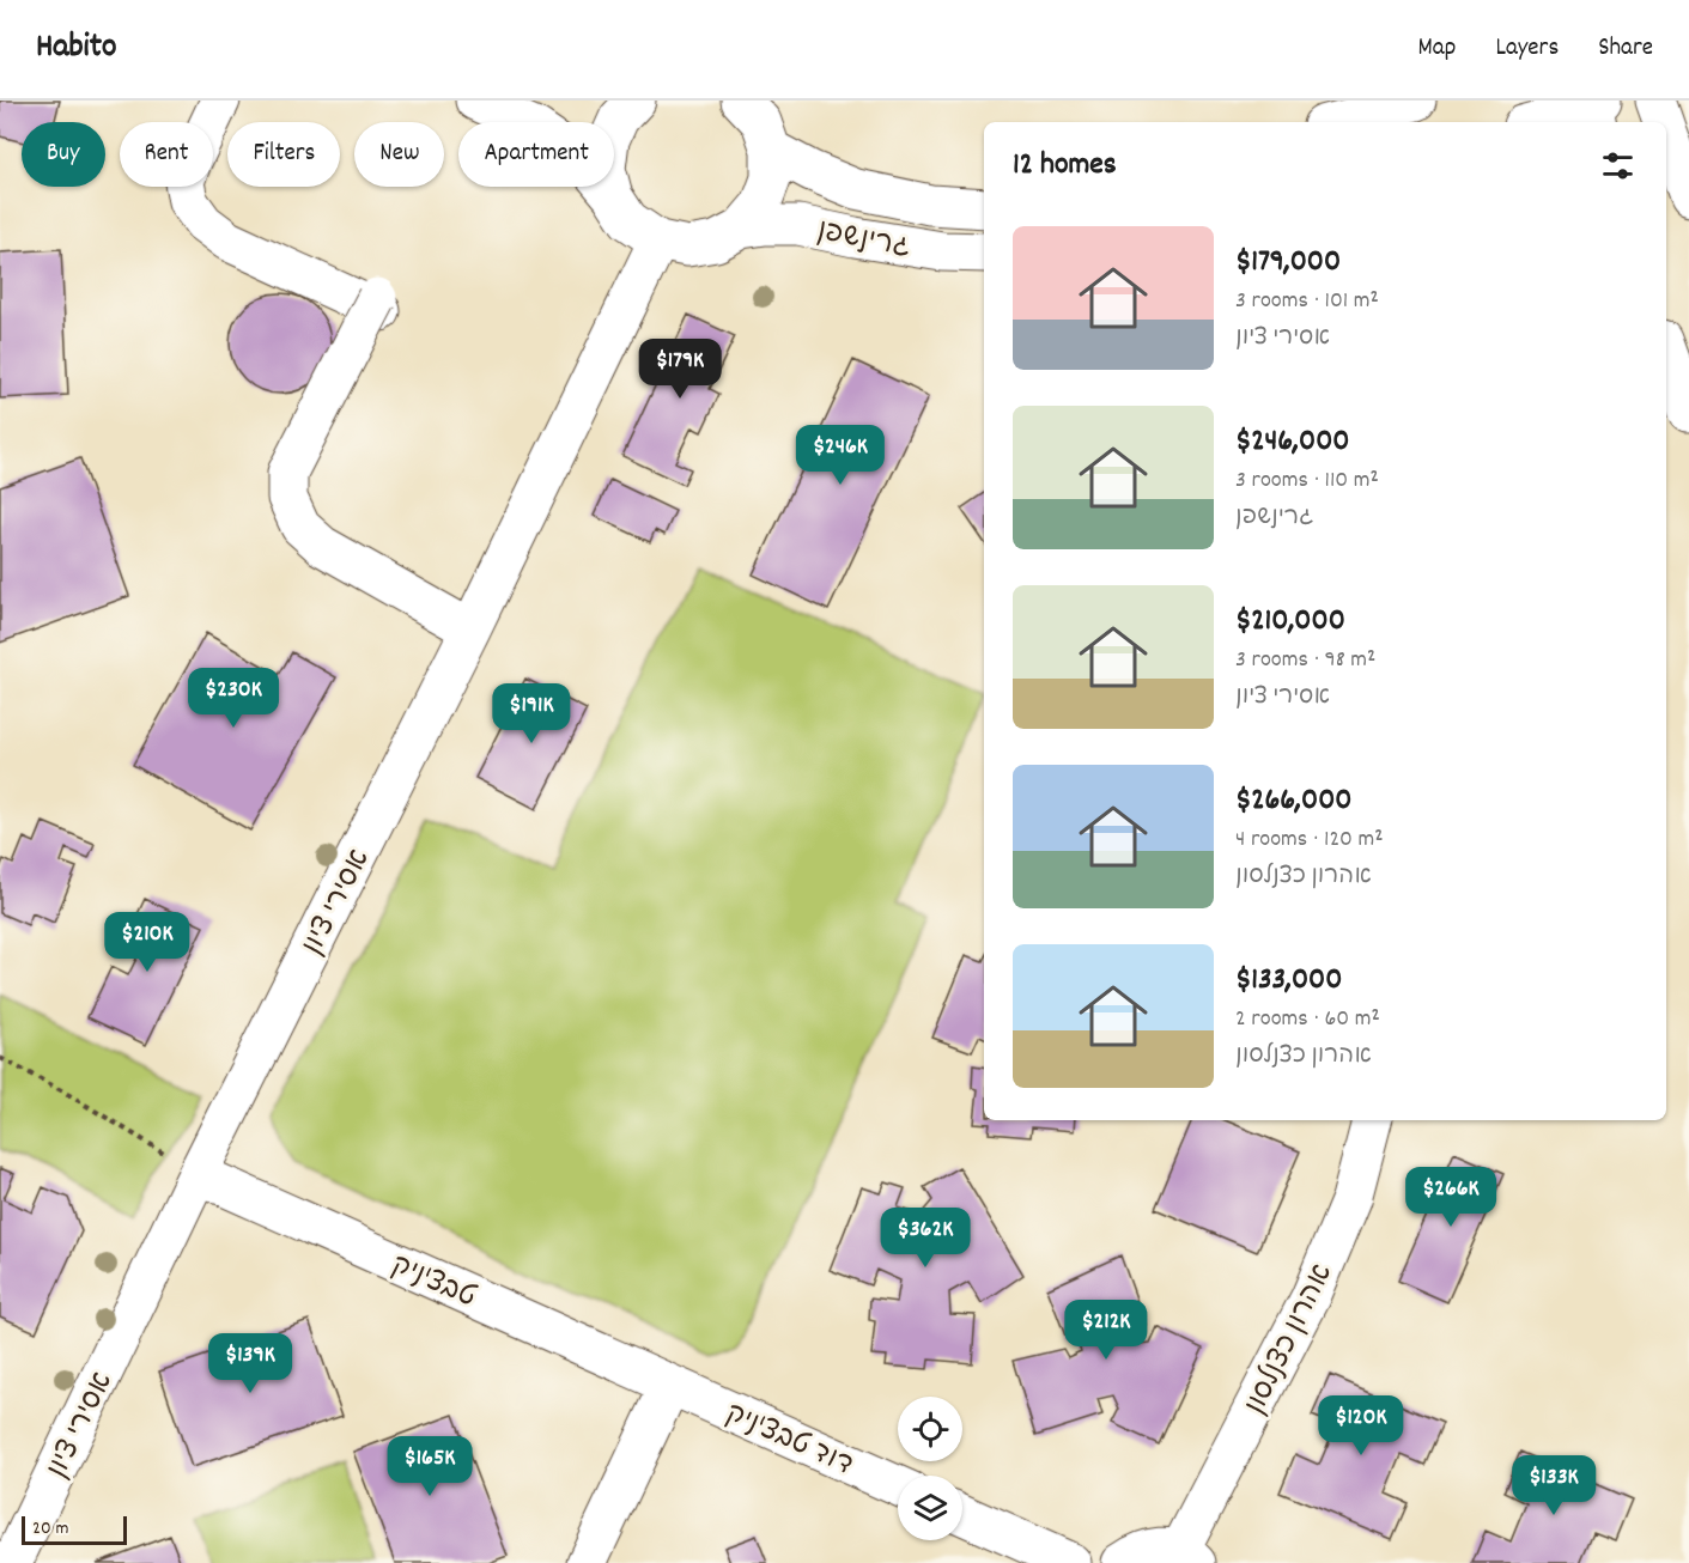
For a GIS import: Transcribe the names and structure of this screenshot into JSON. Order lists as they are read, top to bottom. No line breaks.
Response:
{"streets":{"street":["גרינשפן","אסירי ציון","טבצ'ניק","אהרון כצנלסון","דוד טבצ'ניק"]},"crossings":[["אסירי ציון","טבצ'ניק"],["טבצ'ניק","דוד טבצ'ניק"]],"scale_bar":"20 m","page":{"header":"Habito","nav":["Map","Layers","Share"],"chip":["Buy","Rent","Filters","New","Apartment"],"heading":"12 homes","list":[{"name":"$179,000","note":"3 rooms · 101 m² · אסירי ציון"},{"name":"$246,000","note":"3 rooms · 110 m² · גרינשפן"},{"name":"$210,000","note":"3 rooms · 98 m² · אסירי ציון"},{"name":"$266,000","note":"4 rooms · 120 m² · אהרון כצנלסון"},{"name":"$133,000","note":"2 rooms · 60 m² · אהרון כצנלסון"}],"price":["$179K","$246K","$230K","$191K","$210K","$266K","$362K","$212K","$139K","$120K","$165K","$133K"],"scale":"20 m"}}
